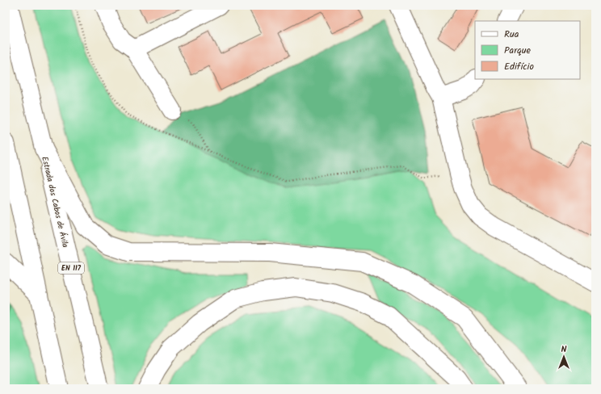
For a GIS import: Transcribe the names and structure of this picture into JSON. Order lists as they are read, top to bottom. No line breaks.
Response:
{"streets":{"main road":["Estrada dos Cabos de Ávila","EN 117"]},"legend":["Rua","Parque","Edifício"],"north":"top"}
